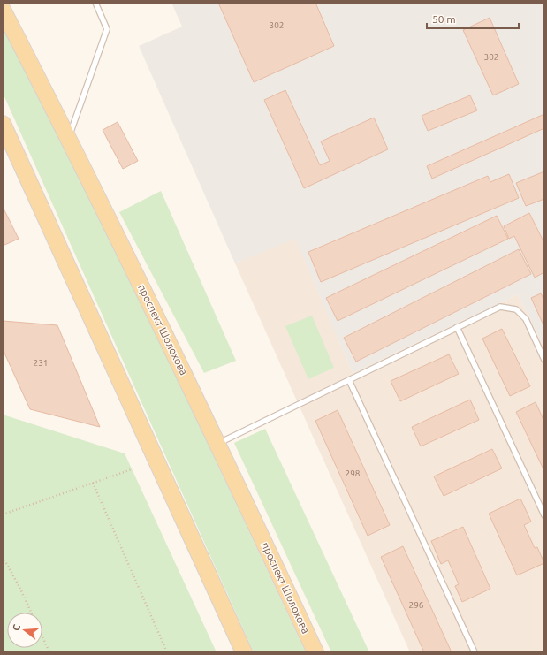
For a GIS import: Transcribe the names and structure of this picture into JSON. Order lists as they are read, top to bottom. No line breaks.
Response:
{"streets":{"main road":["проспект Шолохова"]},"house_numbers":["302","302","231","298","296"],"scale_bar":"50 m","north":"left"}
